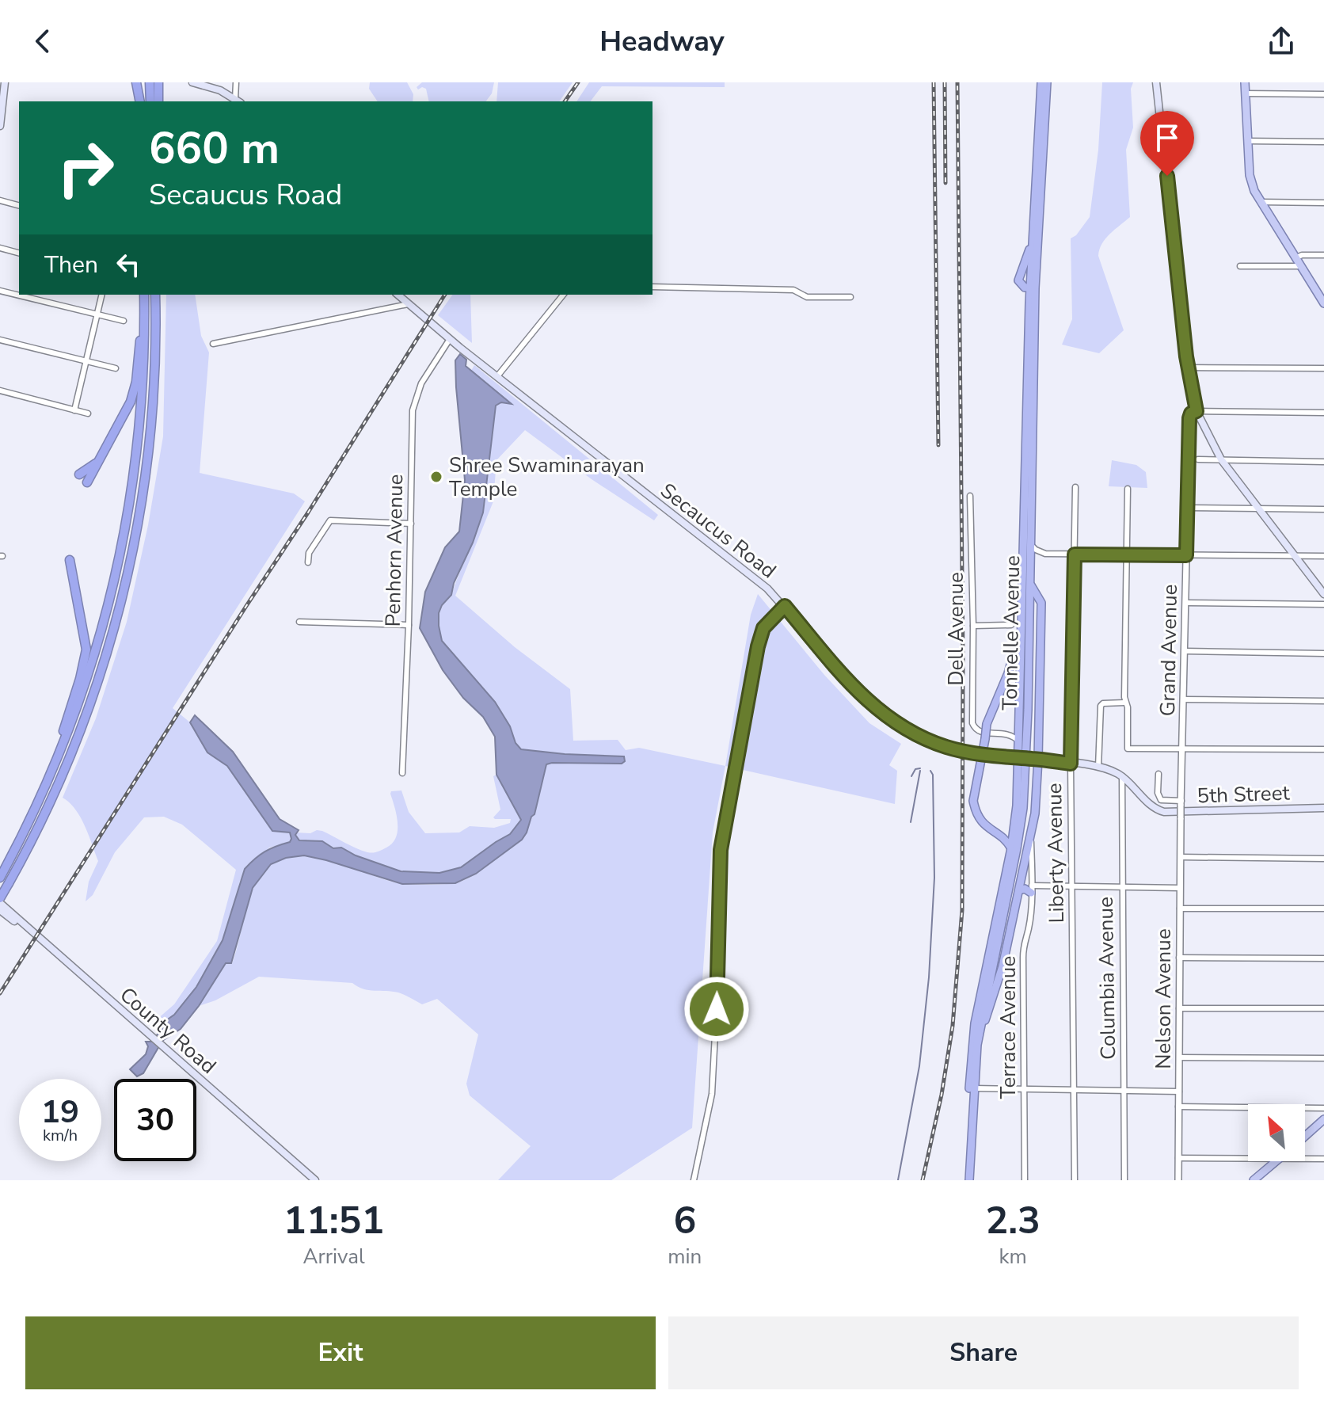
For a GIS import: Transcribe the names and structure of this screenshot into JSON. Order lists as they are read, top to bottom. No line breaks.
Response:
{"streets":{"highway":["Tonnelle Avenue"],"main road":["Secaucus Road","5th Street","County Road"],"street":["Penhorn Avenue","Dell Avenue","Grand Avenue","Liberty Avenue","Columbia Avenue","Nelson Avenue","Terrace Avenue"]},"crossings":[["Secaucus Road","Penhorn Avenue"],["Secaucus Road","5th Street"],["Secaucus Road","Liberty Avenue"],["Secaucus Road","Columbia Avenue"],["Dell Avenue","Tonnelle Avenue"],["Grand Avenue","Nelson Avenue"]],"places":["Shree Swaminarayan Temple"],"north":"top left","page":{"header":"Headway","turn":["660 m","Secaucus Road"],"then":"Then","speed":"19 km/h","limit":"30","eta":["11:51","Arrival","6","min","2.3","km"],"buttons":["Exit","Share"]}}
